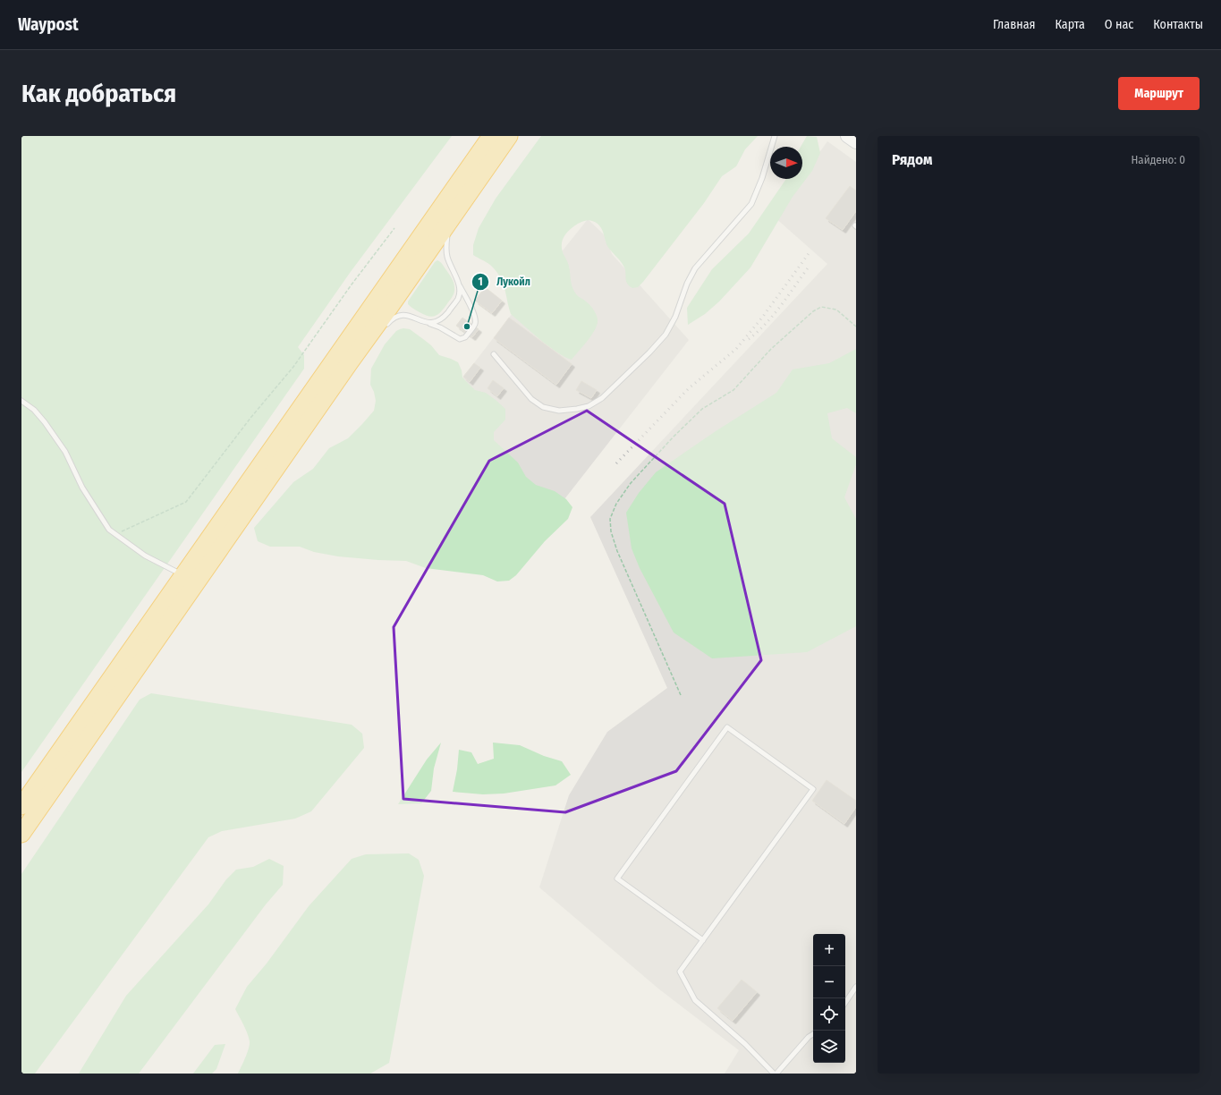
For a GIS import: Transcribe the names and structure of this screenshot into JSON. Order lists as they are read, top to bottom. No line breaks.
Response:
{"places":["Лукойл"],"north":"right","page":{"header":"Waypost","nav":["Главная","Карта","О нас","Контакты"],"buttons":"Маршрут","title":"Как добраться","heading":["Рядом","Найдено: 0"],"map_buttons":["+","−"]}}
